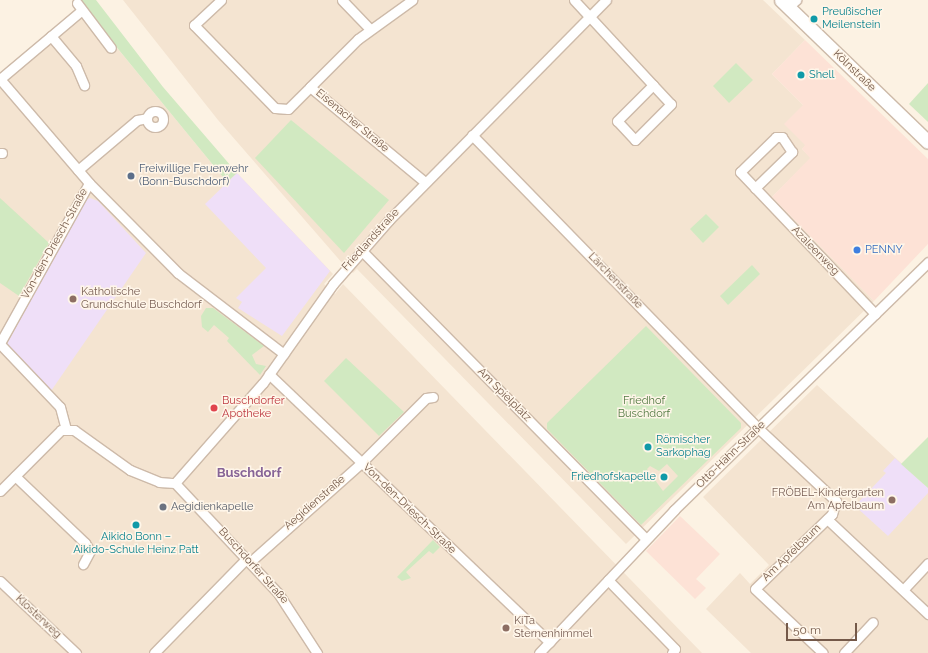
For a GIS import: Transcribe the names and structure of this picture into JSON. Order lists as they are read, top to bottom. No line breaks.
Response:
{"streets":{"main road":["Kölnstraße"],"street":["Eisenacher Straße","Friedlandstraße","Von-den-Driesch-Straße","Azaleenweg","Lärchenstraße","Am Spielplatz","Otto-Hahn-Straße","Aegidienstraße","Am Apfelbaum","Buschdorfer Straße","Klosterweg"]},"crossings":[["Eisenacher Straße","Friedlandstraße"],["Friedlandstraße","Von-den-Driesch-Straße"],["Friedlandstraße","Lärchenstraße"],["Friedlandstraße","Am Spielplatz"],["Friedlandstraße","Buschdorfer Straße"],["Von-den-Driesch-Straße","Otto-Hahn-Straße"],["Von-den-Driesch-Straße","Aegidienstraße"],["Azaleenweg","Otto-Hahn-Straße"],["Lärchenstraße","Otto-Hahn-Straße"],["Lärchenstraße","Am Apfelbaum"],["Am Spielplatz","Otto-Hahn-Straße"],["Aegidienstraße","Buschdorfer Straße"]],"districts":["Buschdorf"],"parks":["Friedhof Buschdorf"],"places":["Preußischer Meilenstein","Shell","Freiwillige Feuerwehr (Bonn-Buschdorf)","PENNY","Katholische Grundschule Buschdorf","Buschdorfer Apotheke","Römischer Sarkophag","Friedhofskapelle","FRÖBEL-Kindergarten Am Apfelbaum","Aegidienkapelle","Aikido Bonn – Aikido-Schule Heinz Patt","KiTa Sternenhimmel"],"scale_bar":"50 m"}
